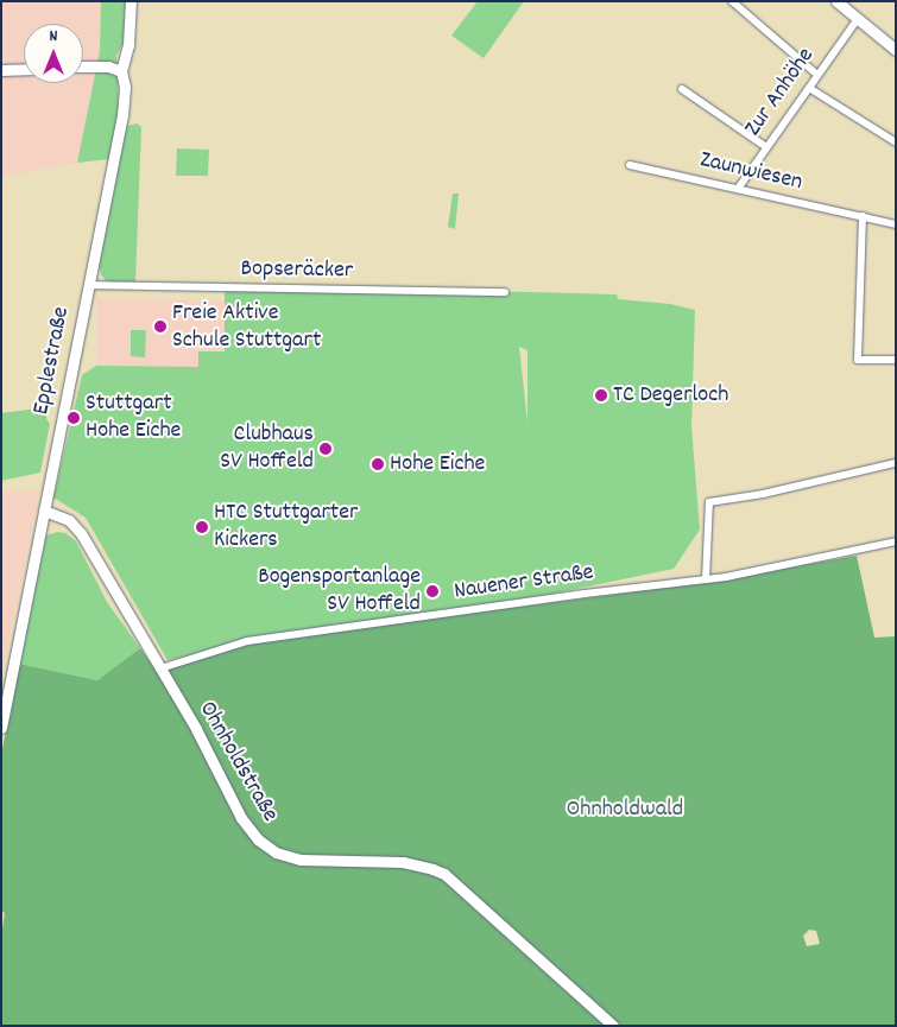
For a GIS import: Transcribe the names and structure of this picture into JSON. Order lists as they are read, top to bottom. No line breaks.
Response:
{"streets":{"main road":["Epplestraße","Ohnholdstraße"],"street":["Zur Anhöhe","Zaunwiesen","Bopseräcker","Nauener Straße"]},"crossings":[["Zur Anhöhe","Zaunwiesen"],["Bopseräcker","Epplestraße"],["Epplestraße","Ohnholdstraße"],["Nauener Straße","Ohnholdstraße"]],"parks":["Ohnholdwald"],"places":["Freie Aktive Schule Stuttgart","TC Degerloch","Stuttgart Hohe Eiche","Clubhaus SV Hoffeld","Hohe Eiche","HTC Stuttgarter Kickers","Bogensportanlage SV Hoffeld"],"north":"top"}
